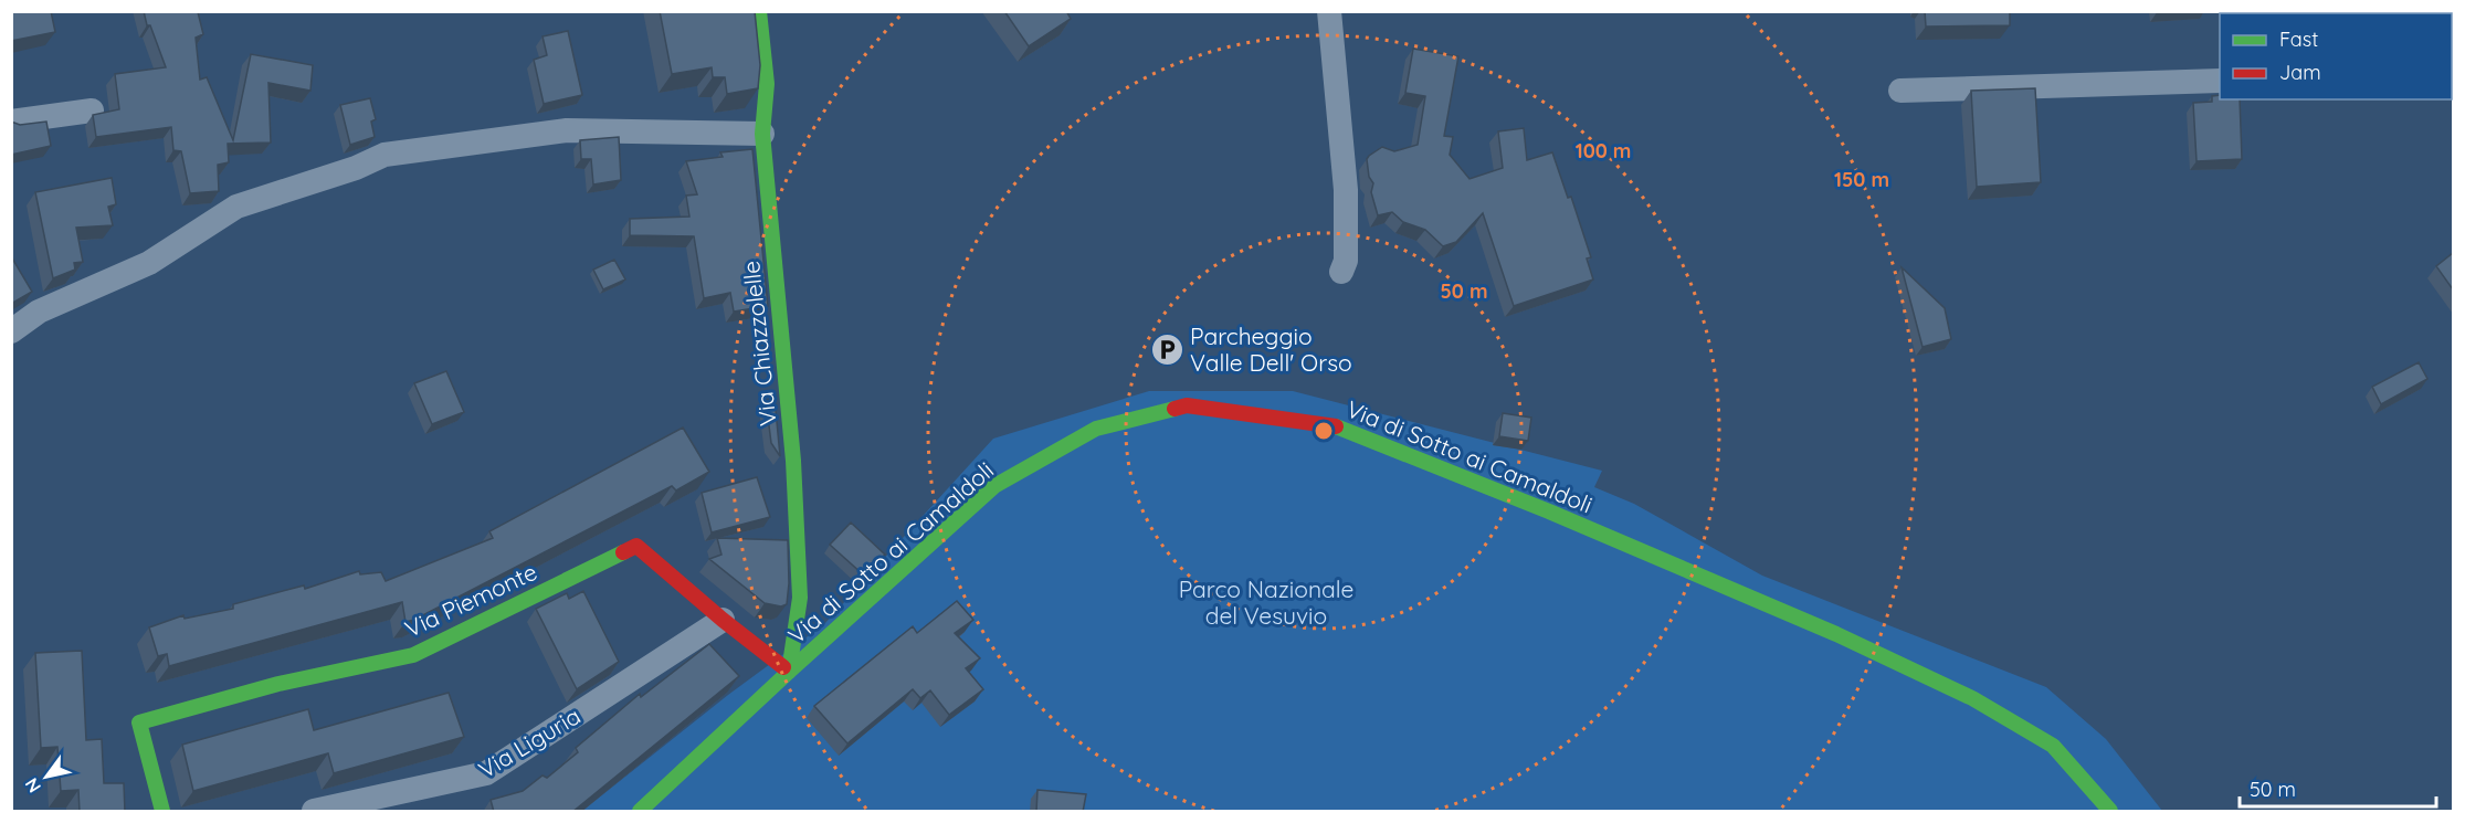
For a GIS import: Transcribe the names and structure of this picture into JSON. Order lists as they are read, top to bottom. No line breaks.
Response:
{"streets":{"street":["Via Chiazzolelle","Via di Sotto ai Camaldoli","Via Piemonte","Via Liguria"]},"crossings":[["Via Chiazzolelle","Via di Sotto ai Camaldoli"],["Via Chiazzolelle","Via Piemonte"],["Via di Sotto ai Camaldoli","Via Piemonte"],["Via Piemonte","Via Liguria"]],"parks":["Parco Nazionale del Vesuvio"],"places":{"parking":["Parcheggio Valle Dell' Orso"]},"legend":["Fast","Jam"],"scale_bar":"50 m","north":"bottom left","rings":["100 m","150 m","50 m"]}
